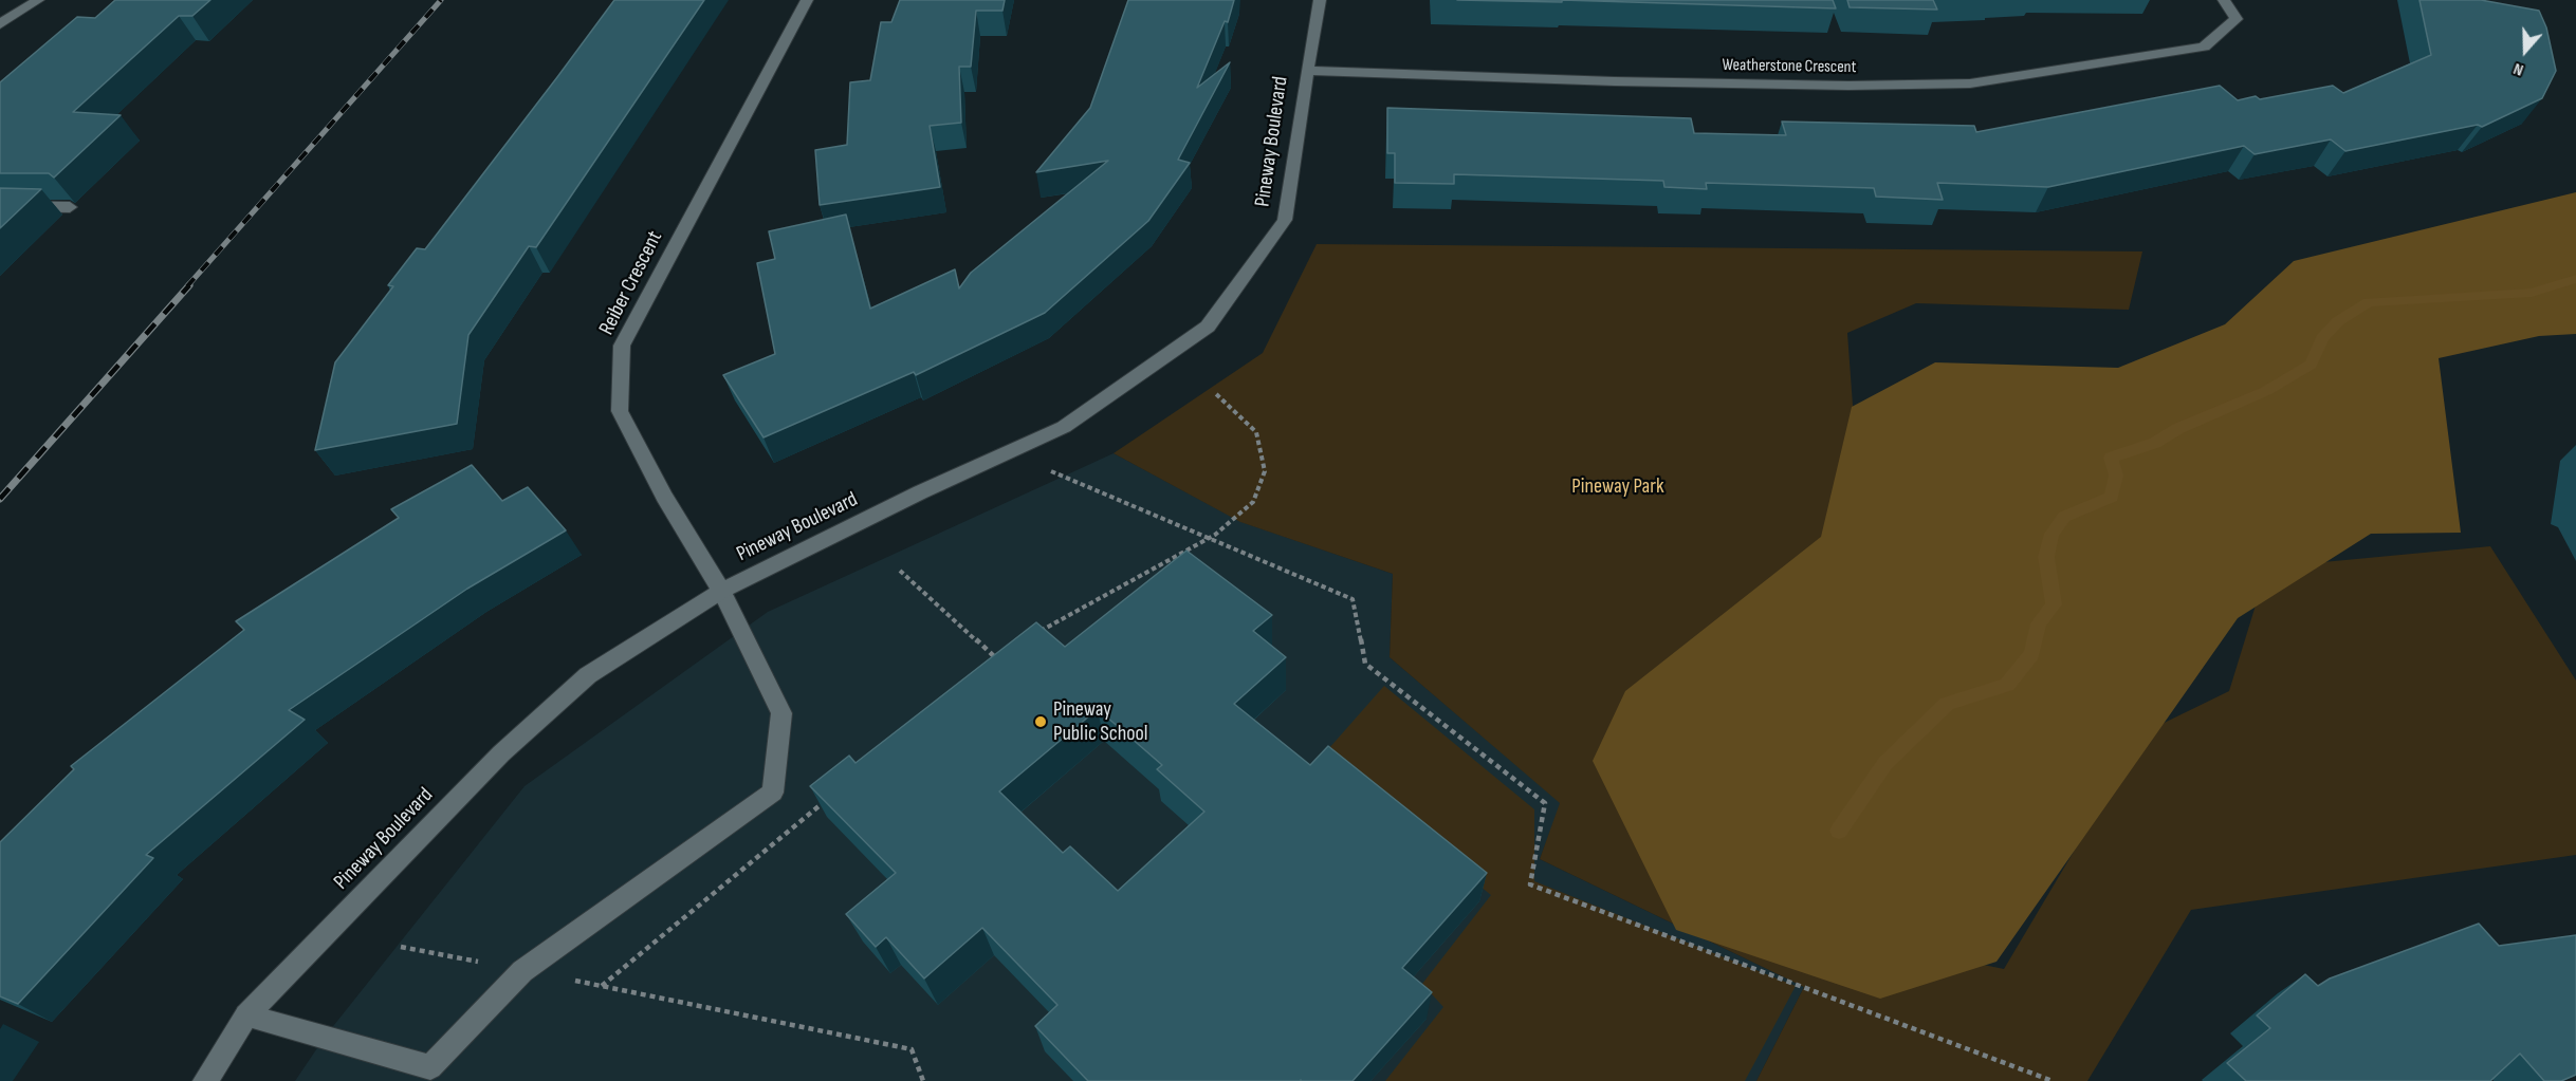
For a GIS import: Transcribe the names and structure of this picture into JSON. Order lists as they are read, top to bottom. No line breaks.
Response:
{"streets":{"street":["Weatherstone Crescent","Pineway Boulevard","Reiber Crescent"]},"crossings":[["Weatherstone Crescent","Pineway Boulevard"],["Pineway Boulevard","Reiber Crescent"]],"parks":["Pineway Park"],"places":["Pineway Public School"],"north":"bottom"}
